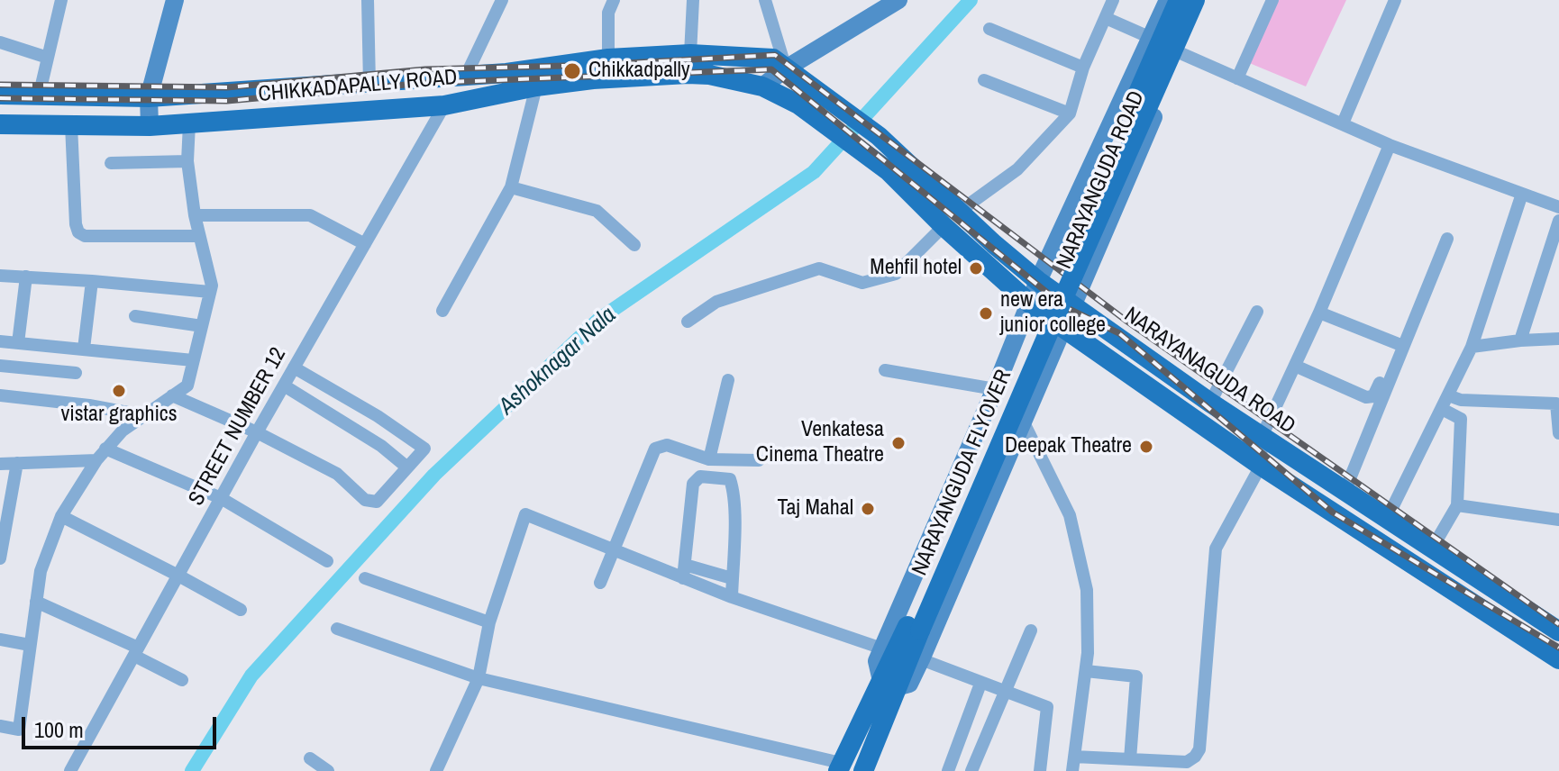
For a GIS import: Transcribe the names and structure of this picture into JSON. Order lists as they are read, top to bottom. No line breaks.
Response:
{"streets":{"main road":["CHIKKADAPALLY ROAD","NARAYANAGUDA ROAD","NARAYANGUDA FLYOVER"],"street":["NARAYANGUDA ROAD","STREET NUMBER 12"]},"crossings":[["CHIKKADAPALLY ROAD","NARAYANAGUDA ROAD"],["CHIKKADAPALLY ROAD","STREET NUMBER 12"],["NARAYANGUDA ROAD","NARAYANAGUDA ROAD"],["NARAYANGUDA ROAD","NARAYANGUDA FLYOVER"]],"water":["Ashoknagar Nala"],"places":["Chikkadpally","Mehfil hotel","new era junior college","vistar graphics","Venkatesa Cinema Theatre","Deepak Theatre","Taj Mahal"],"scale_bar":"100 m"}
